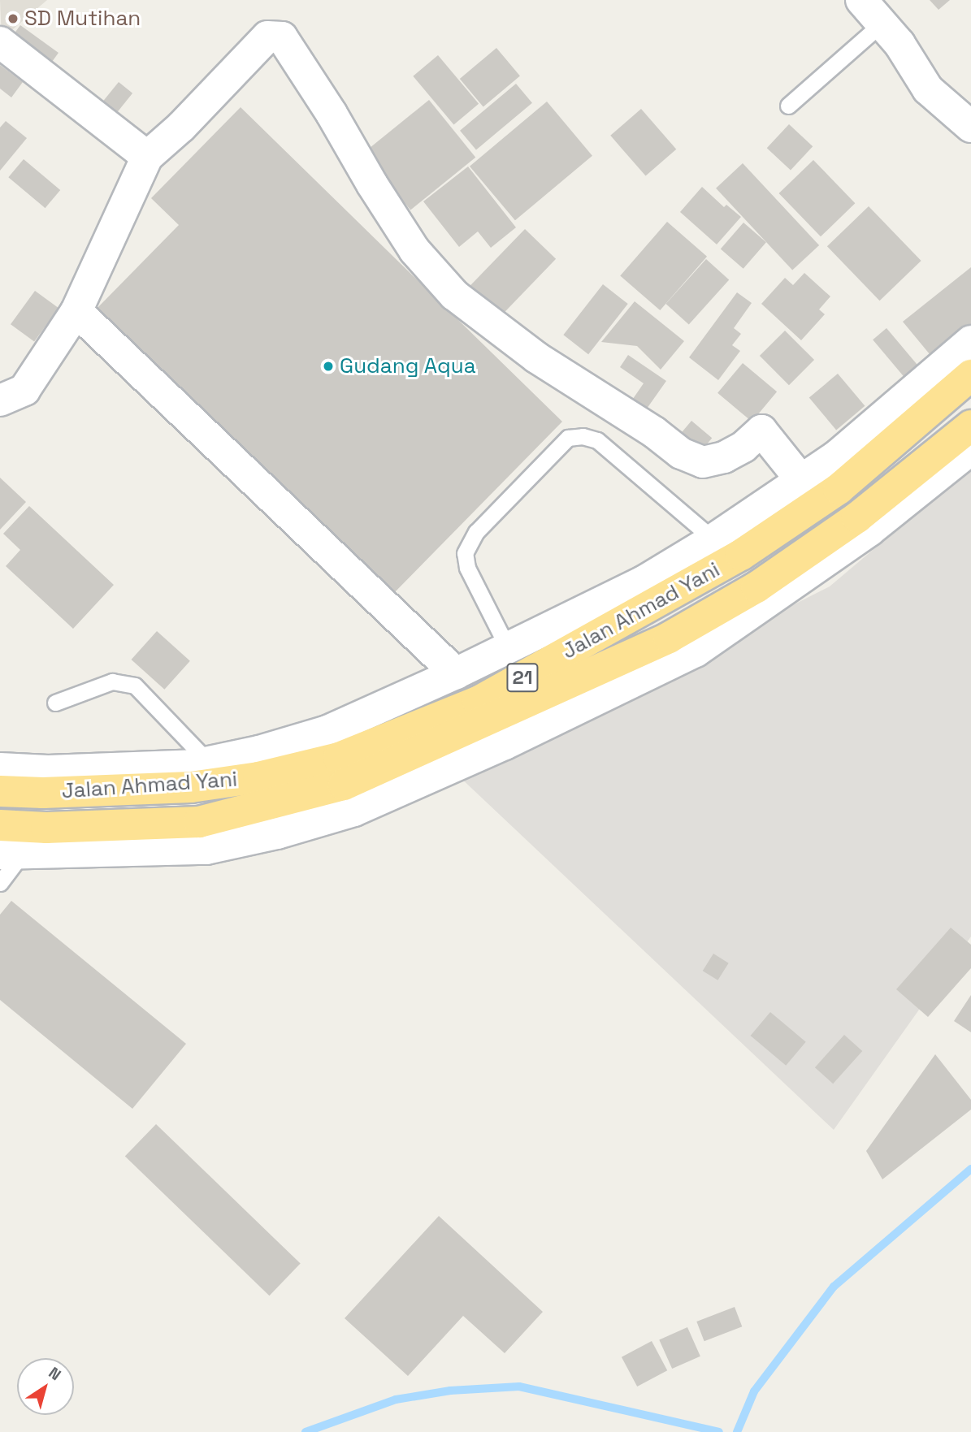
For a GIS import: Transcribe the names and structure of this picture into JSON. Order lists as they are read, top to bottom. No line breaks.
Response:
{"streets":{"highway":["Jalan Ahmad Yani","21"]},"places":["SD Mutihan","Gudang Aqua"],"north":"top right"}
